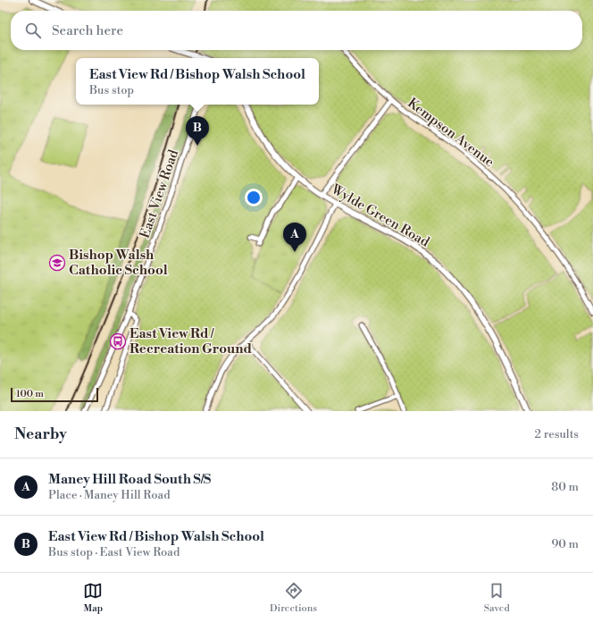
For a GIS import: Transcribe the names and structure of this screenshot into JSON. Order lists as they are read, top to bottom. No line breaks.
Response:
{"streets":{"street":["Kempson Avenue","East View Road","Wylde Green Road"]},"places":{"school or university":["Bishop Walsh Catholic School"],"bus stop":["East View Rd / Recreation Ground"]},"scale_bar":"100 m","page":{"search":"Search here","popup":["East View Rd / Bishop Walsh School","Bus stop"],"pins":["B","A"],"scale":"100 m","heading":["Nearby","2 results"],"list":[{"mark":"A","name":"Maney Hill Road South S/S","note":"Place · Maney Hill Road","value":"80 m"},{"mark":"B","name":"East View Rd / Bishop Walsh School","note":"Bus stop · East View Road","value":"90 m"}],"nav":["Map","Directions","Saved"]}}
